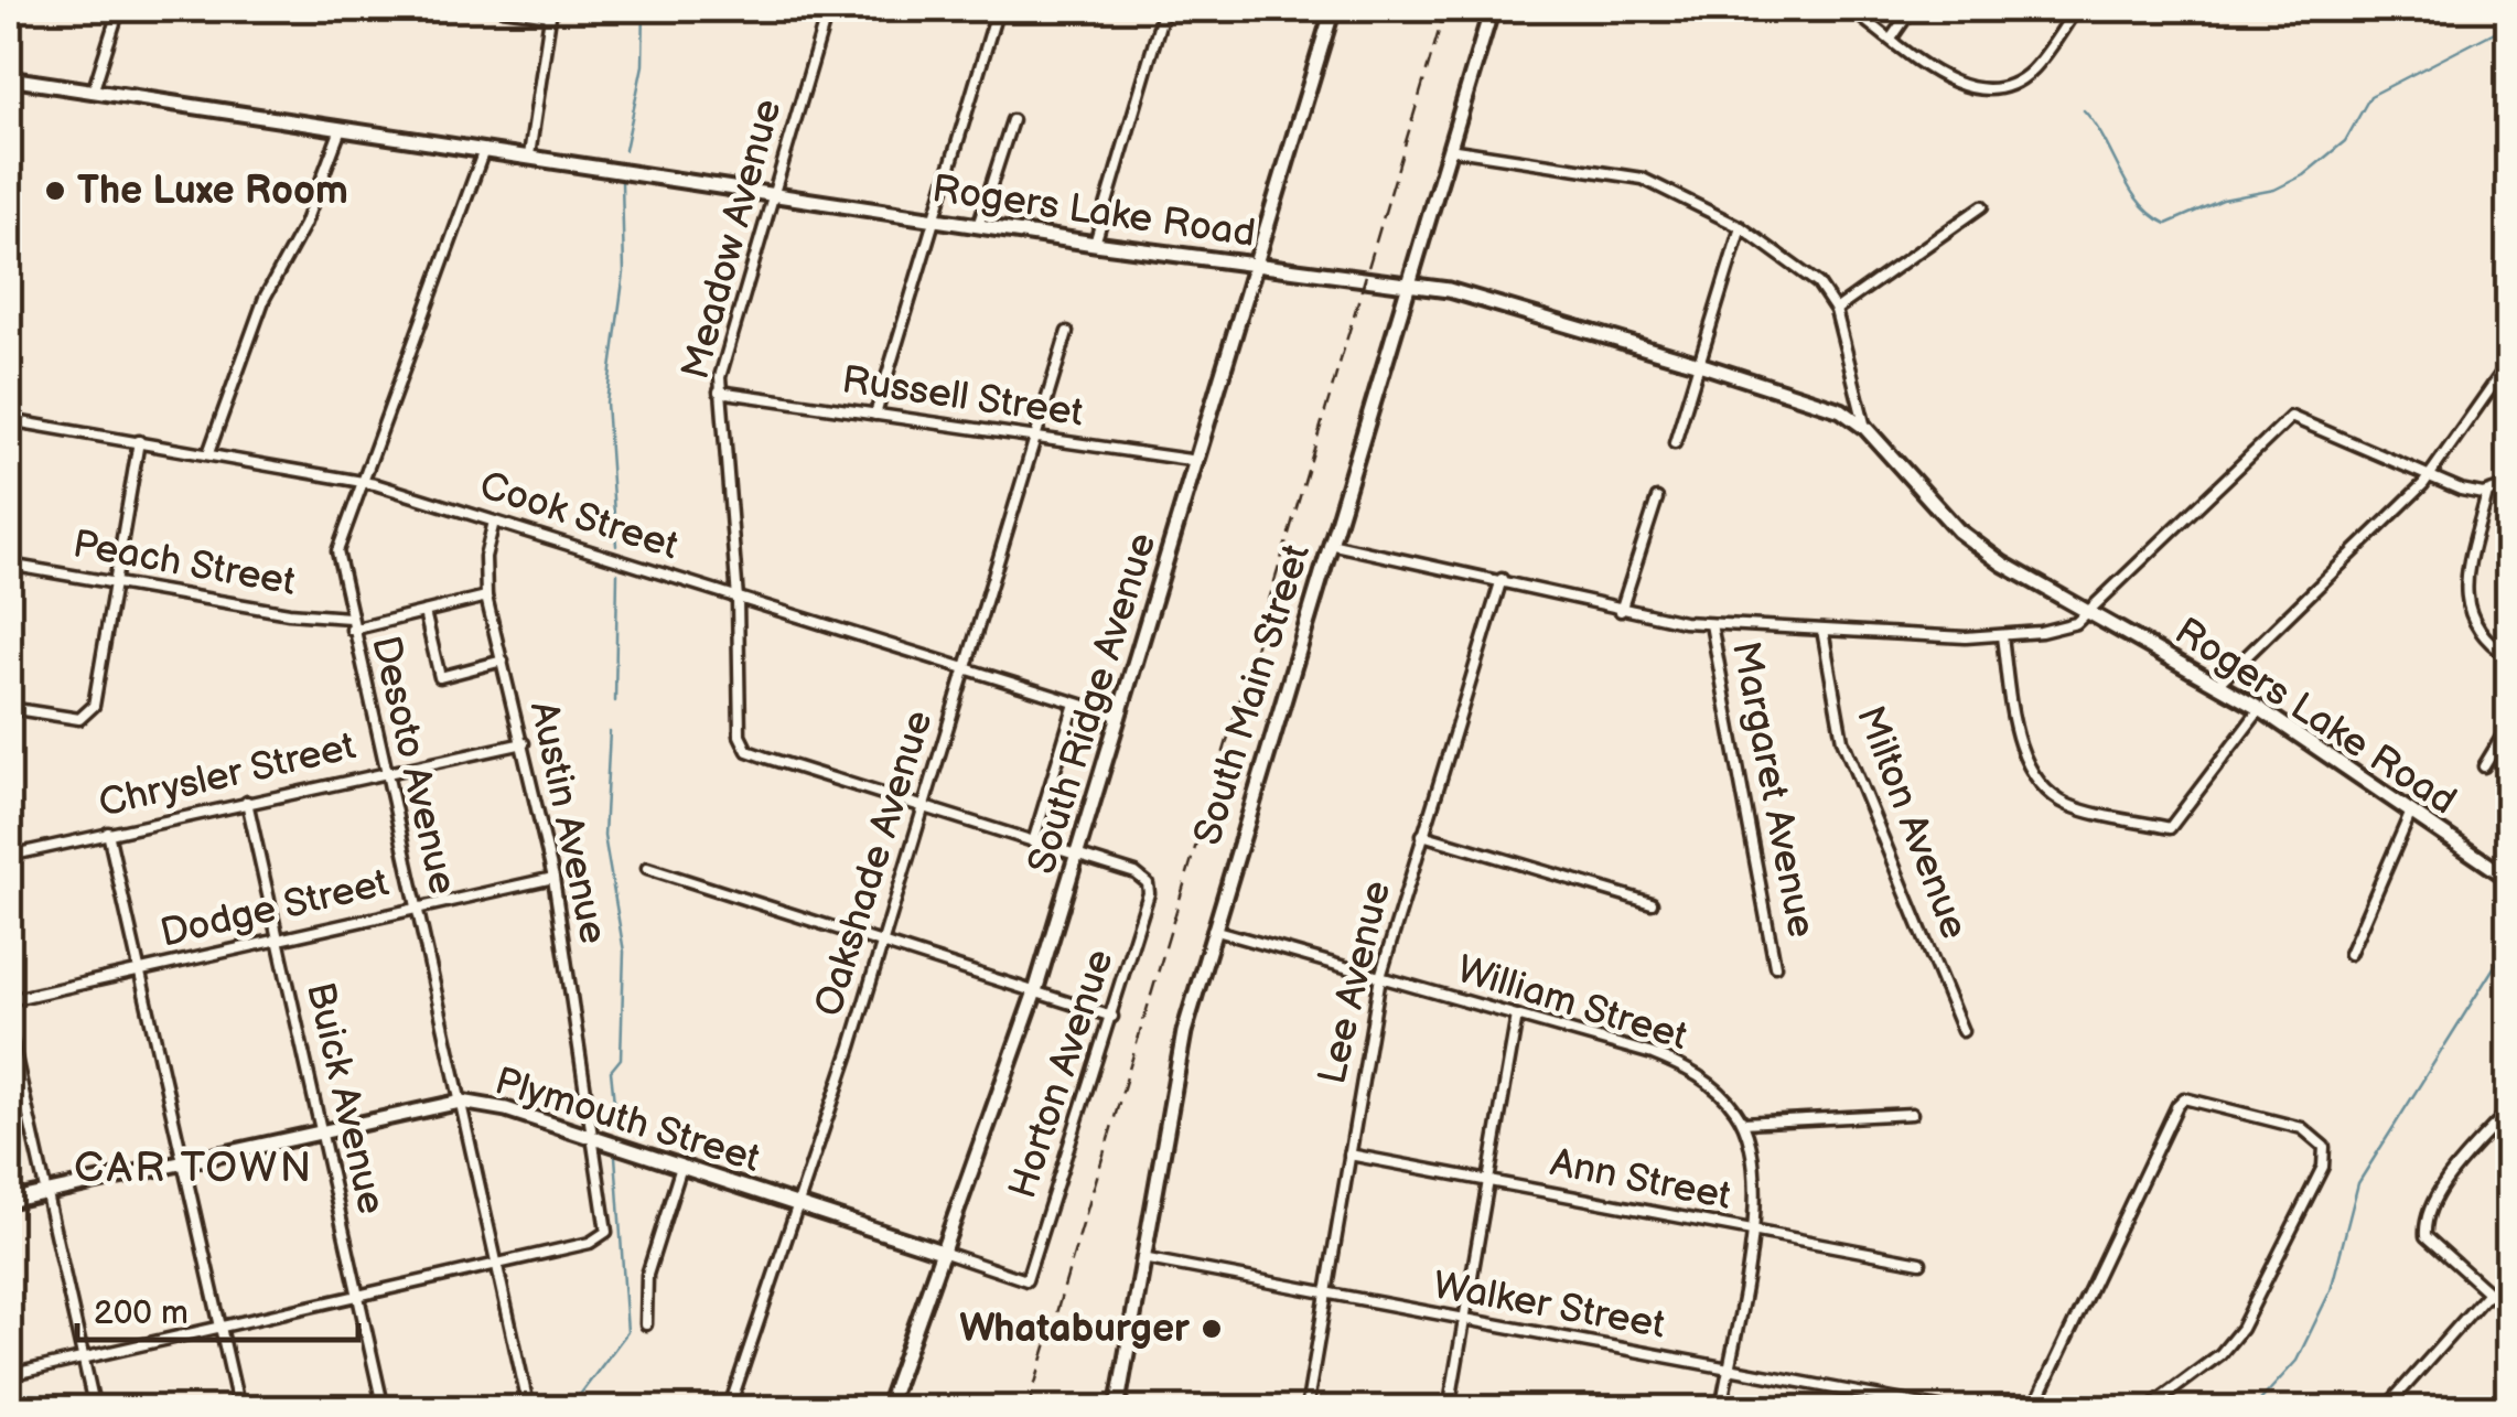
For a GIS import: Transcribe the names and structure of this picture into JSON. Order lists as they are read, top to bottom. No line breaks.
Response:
{"streets":{"main road":["Rogers Lake Road","South Main Street","South Ridge Avenue","Plymouth Street"],"street":["Meadow Avenue","Russell Street","Cook Street","Peach Street","Desoto Avenue","Chrysler Street","Margaret Avenue","Austin Avenue","Milton Avenue","Oakshade Avenue","Dodge Street","Lee Avenue","William Street","Horton Avenue","Buick Avenue","Ann Street","Walker Street"]},"crossings":[["Rogers Lake Road","Meadow Avenue"],["Rogers Lake Road","South Main Street"],["Rogers Lake Road","South Ridge Avenue"],["Rogers Lake Road","Desoto Avenue"],["Meadow Avenue","Russell Street"],["Meadow Avenue","Cook Street"],["Meadow Avenue","Oakshade Avenue"],["Russell Street","South Ridge Avenue"],["Russell Street","Oakshade Avenue"],["Cook Street","South Ridge Avenue"],["Cook Street","Desoto Avenue"],["Cook Street","Austin Avenue"],["Cook Street","Oakshade Avenue"],["Peach Street","Desoto Avenue"],["South Main Street","William Street"],["South Main Street","Walker Street"],["South Ridge Avenue","Horton Avenue"],["South Ridge Avenue","Plymouth Street"],["Desoto Avenue","Chrysler Street"],["Desoto Avenue","Austin Avenue"],["Desoto Avenue","Dodge Street"],["Desoto Avenue","Plymouth Street"],["Chrysler Street","Austin Avenue"],["Chrysler Street","Buick Avenue"],["Austin Avenue","Dodge Street"],["Austin Avenue","Plymouth Street"],["Oakshade Avenue","Plymouth Street"],["Dodge Street","Buick Avenue"],["Lee Avenue","William Street"],["Lee Avenue","Ann Street"],["Lee Avenue","Walker Street"],["Horton Avenue","Plymouth Street"],["Buick Avenue","Plymouth Street"]],"districts":["CAR TOWN"],"places":["The Luxe Room","Whataburger"],"scale_bar":"200 m"}
